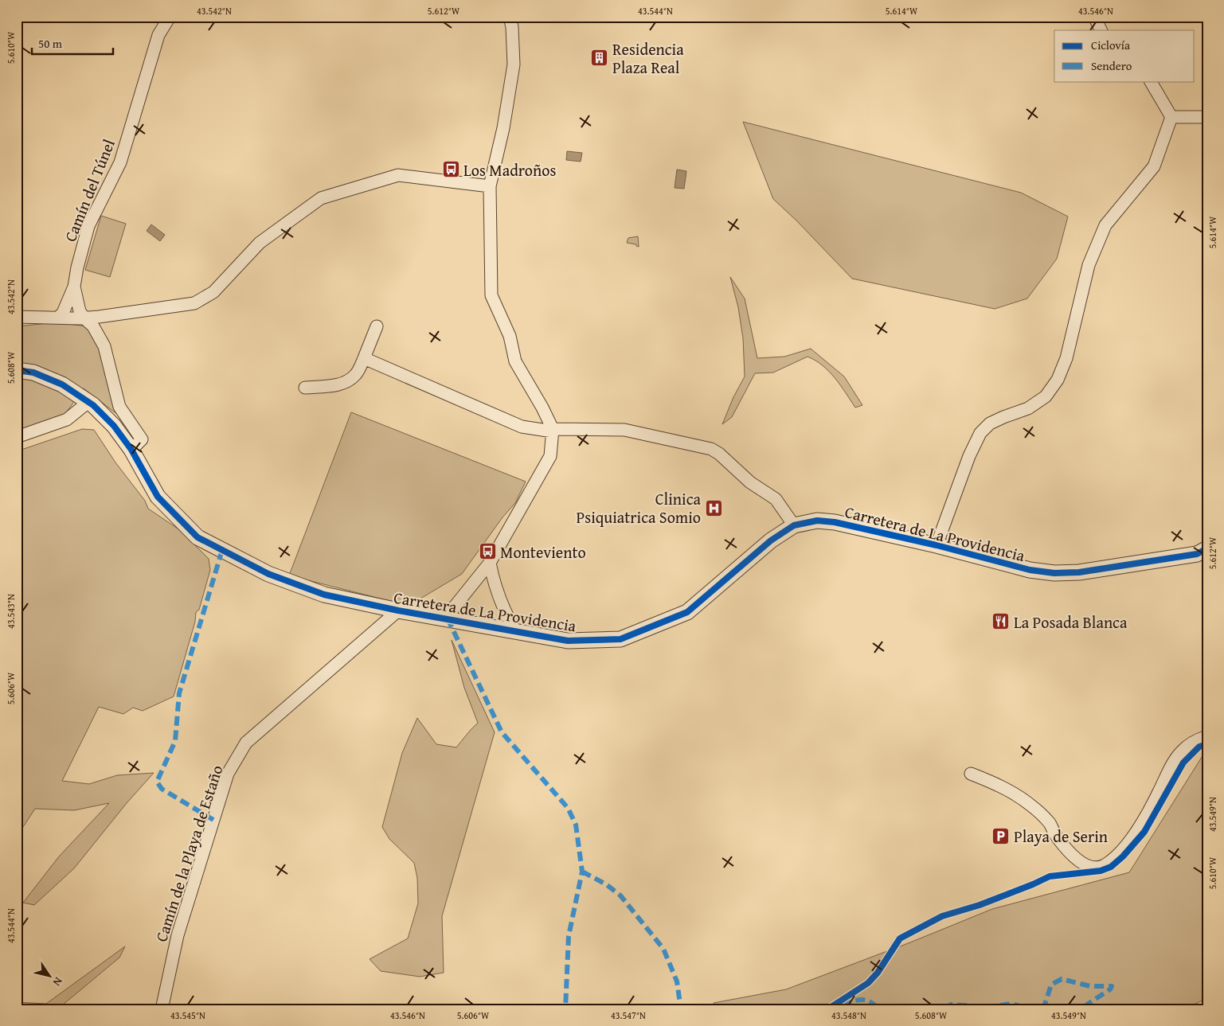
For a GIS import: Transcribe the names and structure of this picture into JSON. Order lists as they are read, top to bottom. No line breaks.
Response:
{"streets":{"street":["Camín del Túnel","Carretera de La Providencia","Camín de la Playa de Estaño"]},"crossings":[["Carretera de La Providencia","Camín de la Playa de Estaño"]],"places":{"building":["Residencia Plaza Real"],"bus stop":["Los Madroños","Monteviento"],"hospital":["Clinica Psiquiatrica Somio"],"restaurant":["La Posada Blanca"],"parking":["Playa de Serin"]},"legend":["Ciclovía","Sendero"],"scale_bar":"50 m","north":"bottom right","coordinates":["43.542°N","5.612°W","43.544°N","5.614°W","43.546°N","5.610°W","5.608°W","43.543°N","5.606°W","43.549°N","43.545°N","43.547°N","43.548°N"]}
